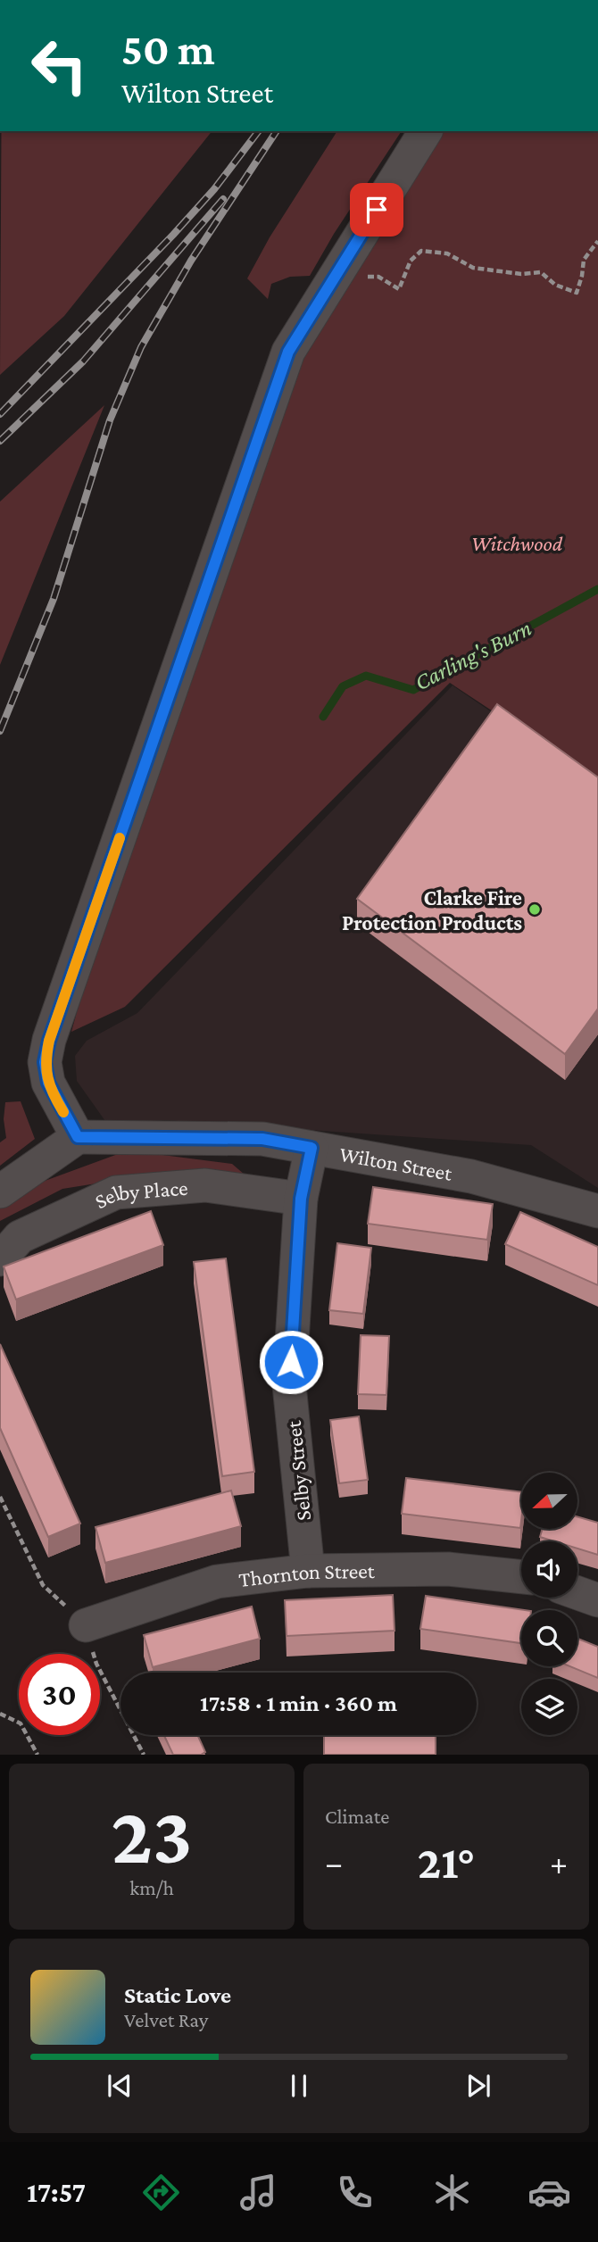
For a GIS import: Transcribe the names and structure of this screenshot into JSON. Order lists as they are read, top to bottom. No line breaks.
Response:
{"streets":{"street":["Wilton Street","Selby Place","Selby Street","Thornton Street"]},"crossings":[["Wilton Street","Selby Street"],["Selby Place","Selby Street"],["Selby Street","Thornton Street"]],"water":["Carling's Burn"],"parks":["Witchwood"],"places":["Clarke Fire Protection Products"],"north":"left","page":{"turn":["50 m","Wilton Street"],"limit":"30","trip":"17:58 · 1 min · 360 m","tile":[["23","km/h"],"Climate"],"heat":["−","21°","+"],"song":["Static Love","Velvet Ray"],"tabs":"17:57"}}
